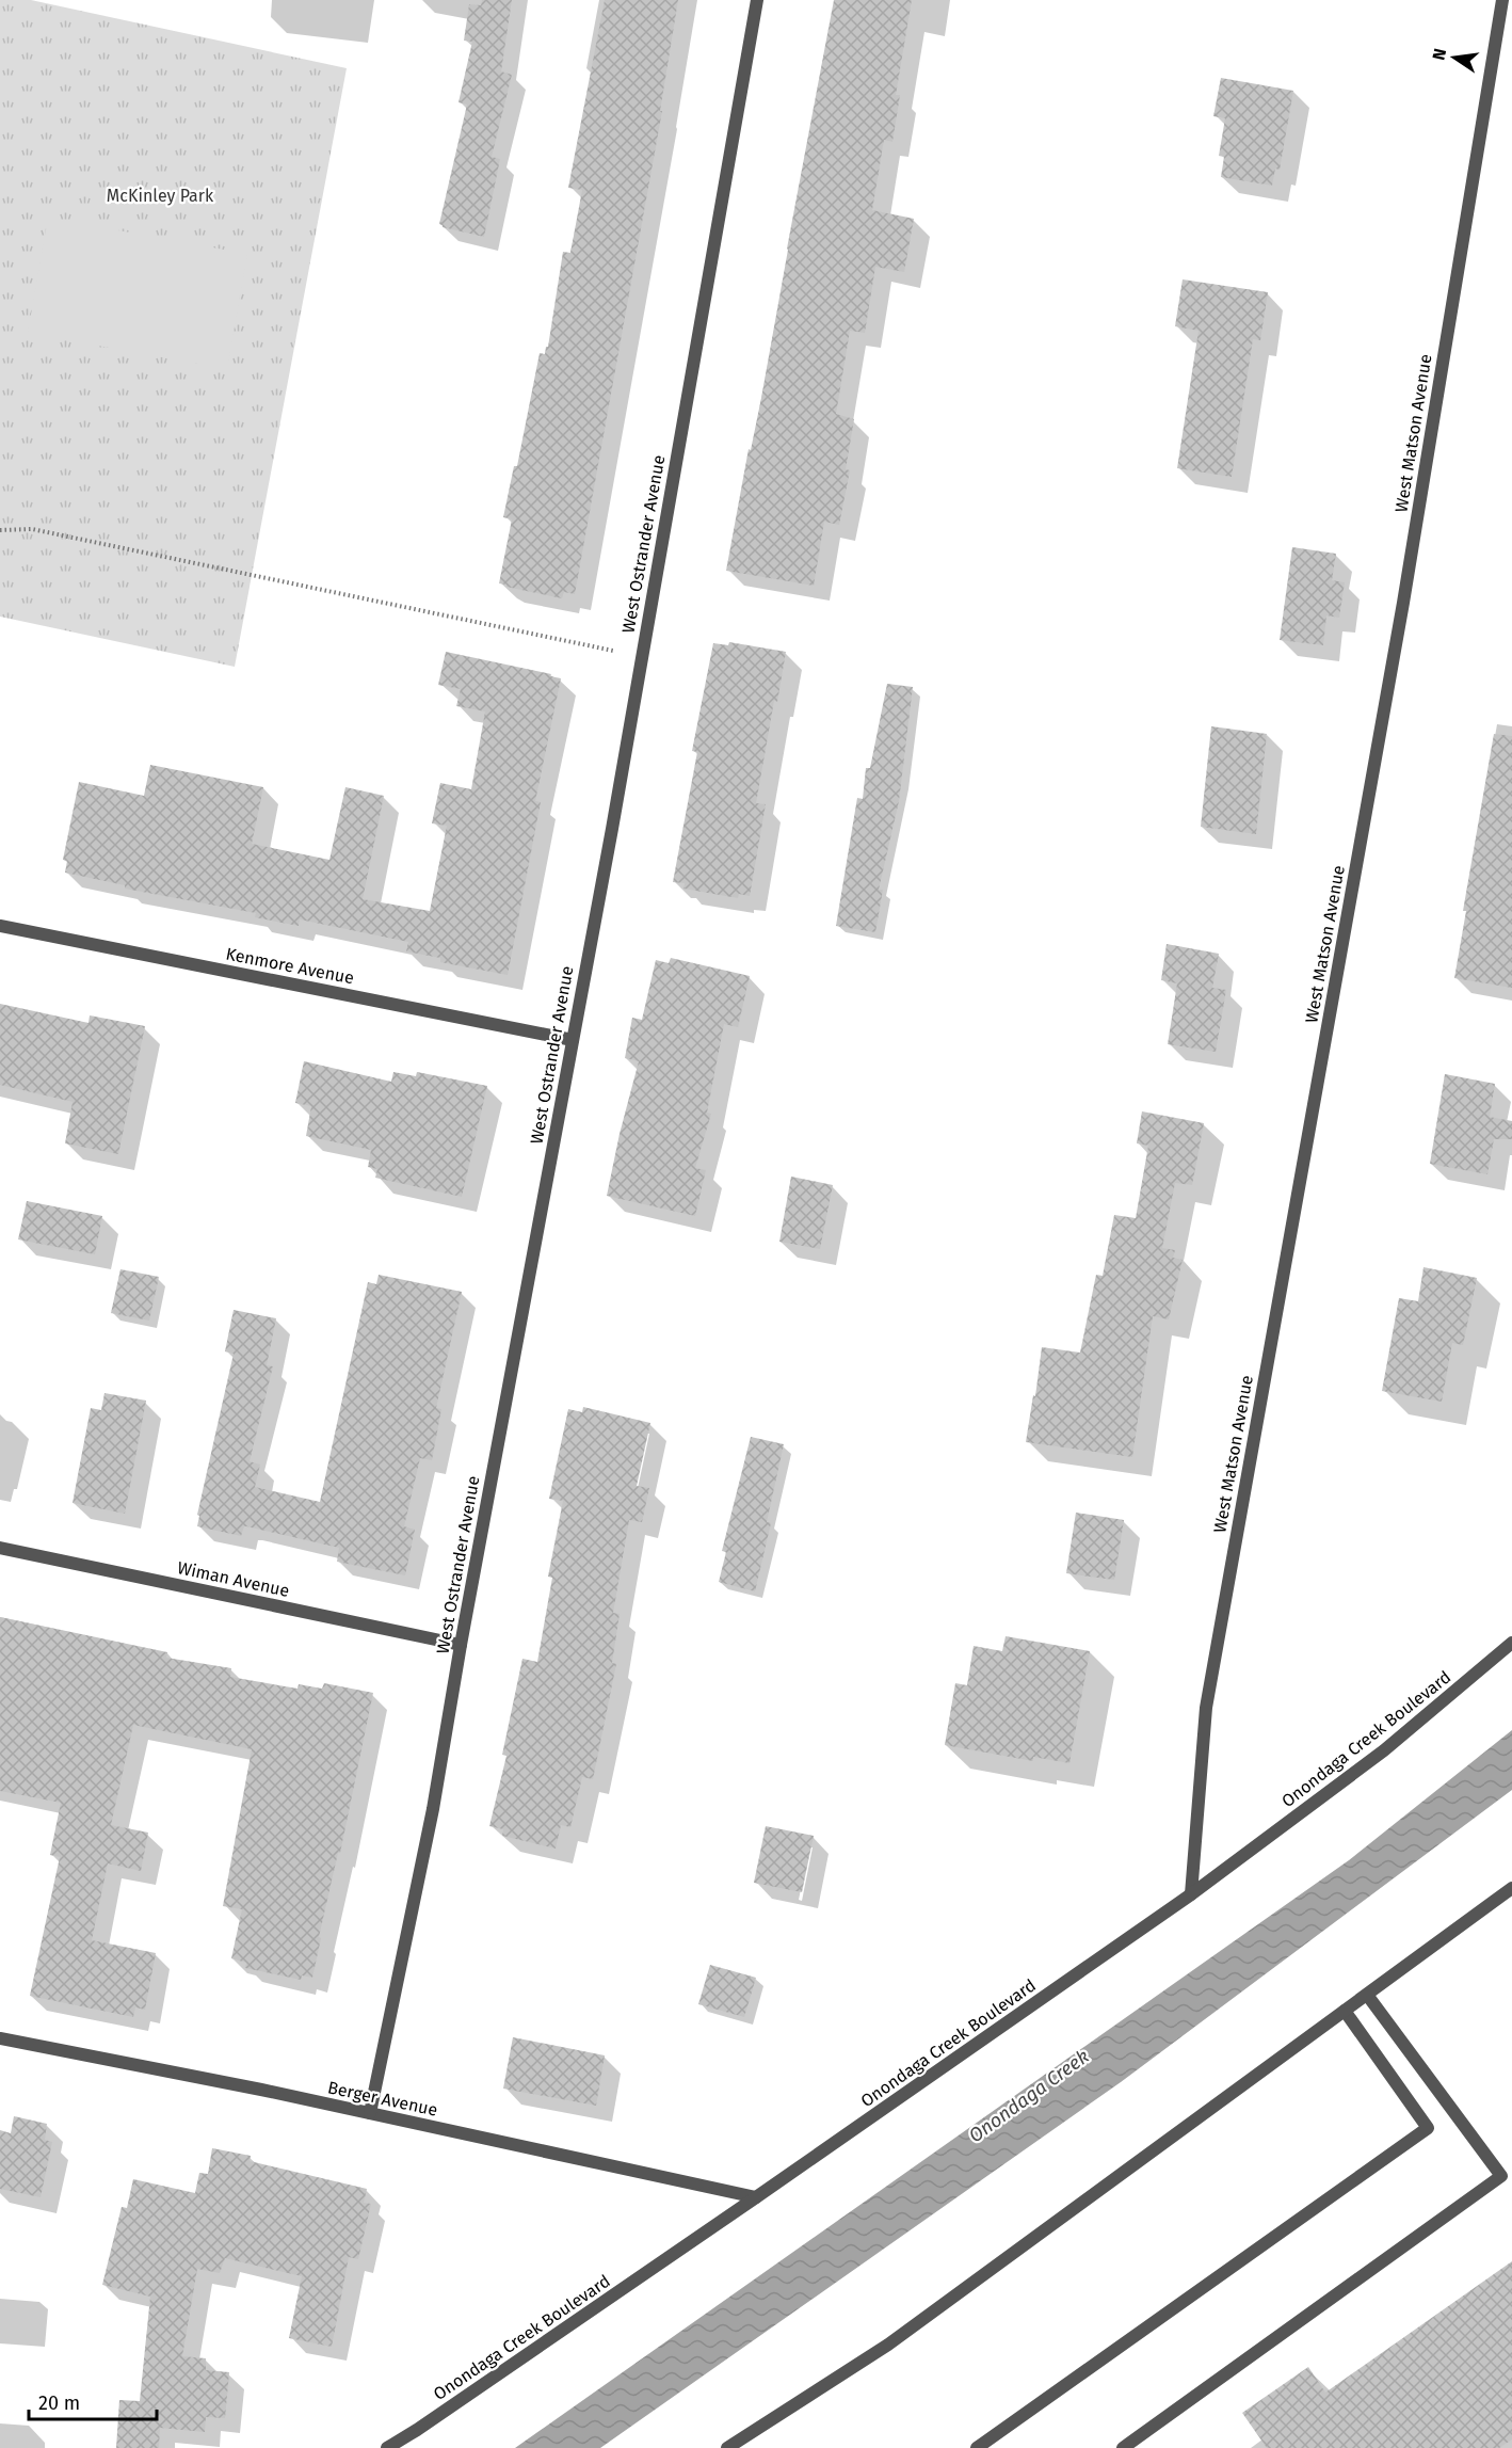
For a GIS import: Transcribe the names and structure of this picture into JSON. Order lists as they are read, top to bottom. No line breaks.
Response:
{"streets":{"street":["West Matson Avenue","West Ostrander Avenue","Kenmore Avenue","Wiman Avenue","Onondaga Creek Boulevard","Berger Avenue"]},"crossings":[["West Matson Avenue","Onondaga Creek Boulevard"],["West Ostrander Avenue","Kenmore Avenue"],["West Ostrander Avenue","Wiman Avenue"],["West Ostrander Avenue","Berger Avenue"],["Onondaga Creek Boulevard","Berger Avenue"]],"water":["Onondaga Creek"],"parks":["McKinley Park"],"scale_bar":"20 m","north":"left"}
